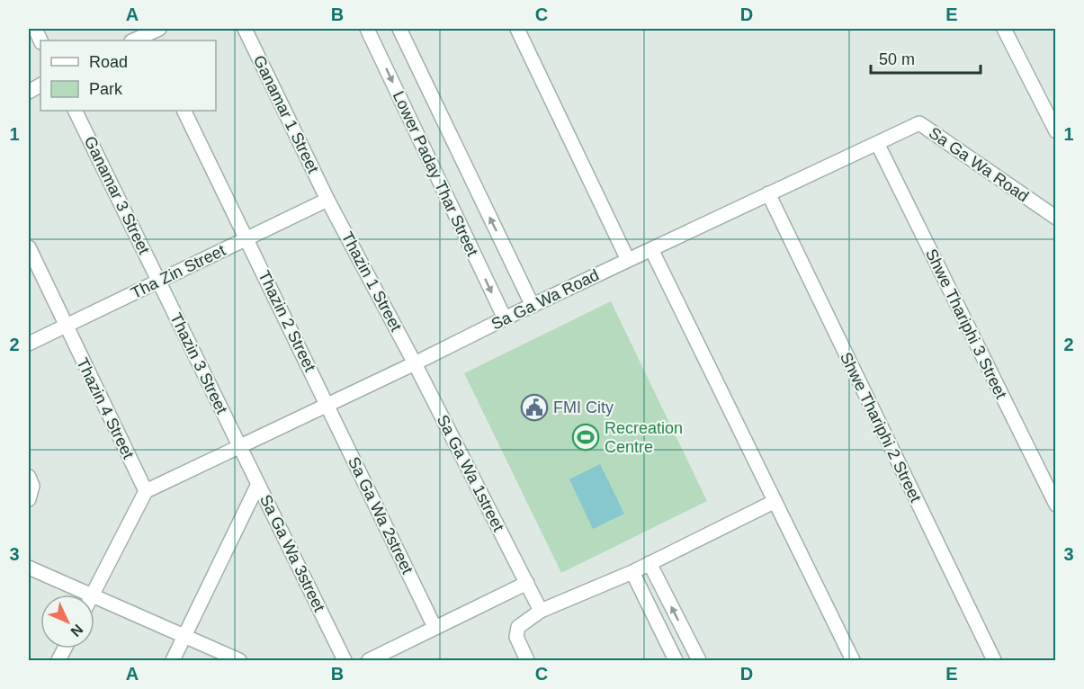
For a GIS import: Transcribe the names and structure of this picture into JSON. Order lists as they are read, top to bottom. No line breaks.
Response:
{"streets":{"street":["Ganamar 1 Street","Sa Ga Wa Road","Lower Paday Thar Street","Ganamar 3 Street","Tha Zin Street","Thazin 1 Street","Thazin 2 Street","Shwe Thariphi 3 Street","Thazin 3 Street","Thazin 4 Street","Shwe Thariphi 2 Street","Sa Ga Wa 1street","Sa Ga Wa 2street","Sa Ga Wa 3street"]},"crossings":[["Ganamar 1 Street","Tha Zin Street"],["Ganamar 1 Street","Thazin 1 Street"],["Sa Ga Wa Road","Lower Paday Thar Street"],["Sa Ga Wa Road","Thazin 1 Street"],["Sa Ga Wa Road","Thazin 2 Street"],["Sa Ga Wa Road","Shwe Thariphi 3 Street"],["Sa Ga Wa Road","Thazin 3 Street"],["Sa Ga Wa Road","Thazin 4 Street"],["Sa Ga Wa Road","Shwe Thariphi 2 Street"],["Sa Ga Wa Road","Sa Ga Wa 1street"],["Sa Ga Wa Road","Sa Ga Wa 2street"],["Sa Ga Wa Road","Sa Ga Wa 3street"],["Ganamar 3 Street","Tha Zin Street"],["Ganamar 3 Street","Thazin 3 Street"],["Tha Zin Street","Thazin 1 Street"],["Tha Zin Street","Thazin 2 Street"],["Tha Zin Street","Thazin 3 Street"],["Tha Zin Street","Thazin 4 Street"],["Thazin 1 Street","Sa Ga Wa 1street"],["Thazin 2 Street","Sa Ga Wa 2street"],["Thazin 3 Street","Sa Ga Wa 3street"]],"places":{"public building":["FMI City"],"sports":["Recreation Centre"]},"legend":["Road","Park"],"scale_bar":"50 m","north":"bottom right","grid":{"columns":["A","B","C","D","E"],"rows":["1","2","3"]}}
